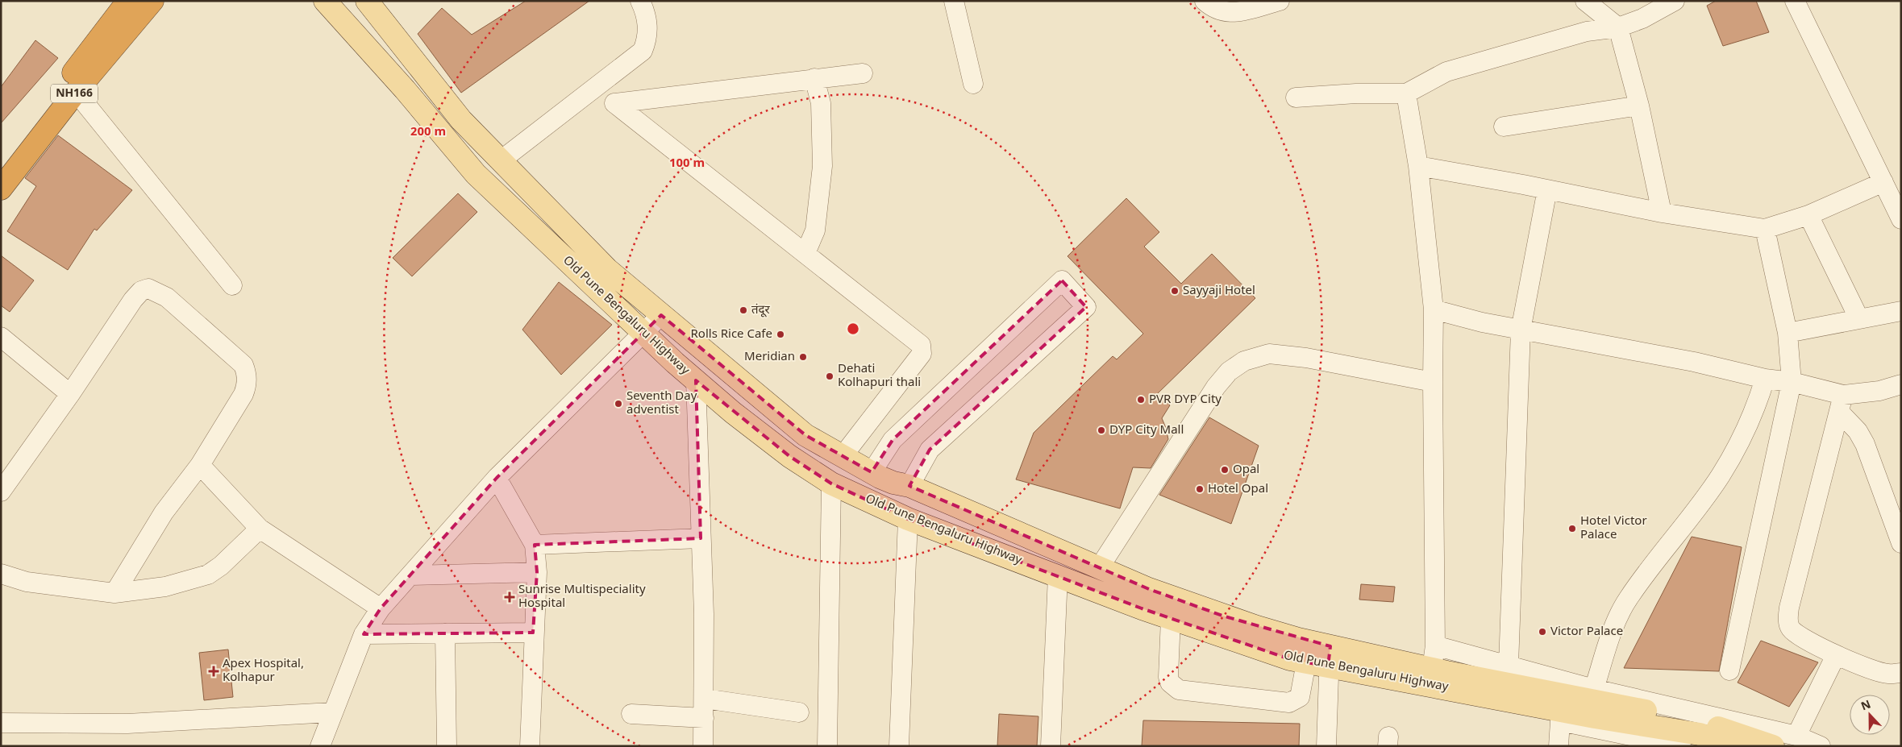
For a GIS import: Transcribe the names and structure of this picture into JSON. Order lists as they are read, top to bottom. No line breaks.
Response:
{"streets":{"highway":["NH166"],"main road":["Old Pune Bengaluru Highway"]},"places":{"other":["Sayyaji Hotel","तंदूर","Rolls Rice Cafe","Meridian","Dehati Kolhapuri thali","PVR DYP City","Seventh Day adventist","DYP City Mall","Opal","Hotel Opal","Hotel Victor Palace","Victor Palace"],"health":["Sunrise Multispeciality Hospital","Apex Hospital, Kolhapur"]},"north":"top","rings":["200 m","100 m"]}
